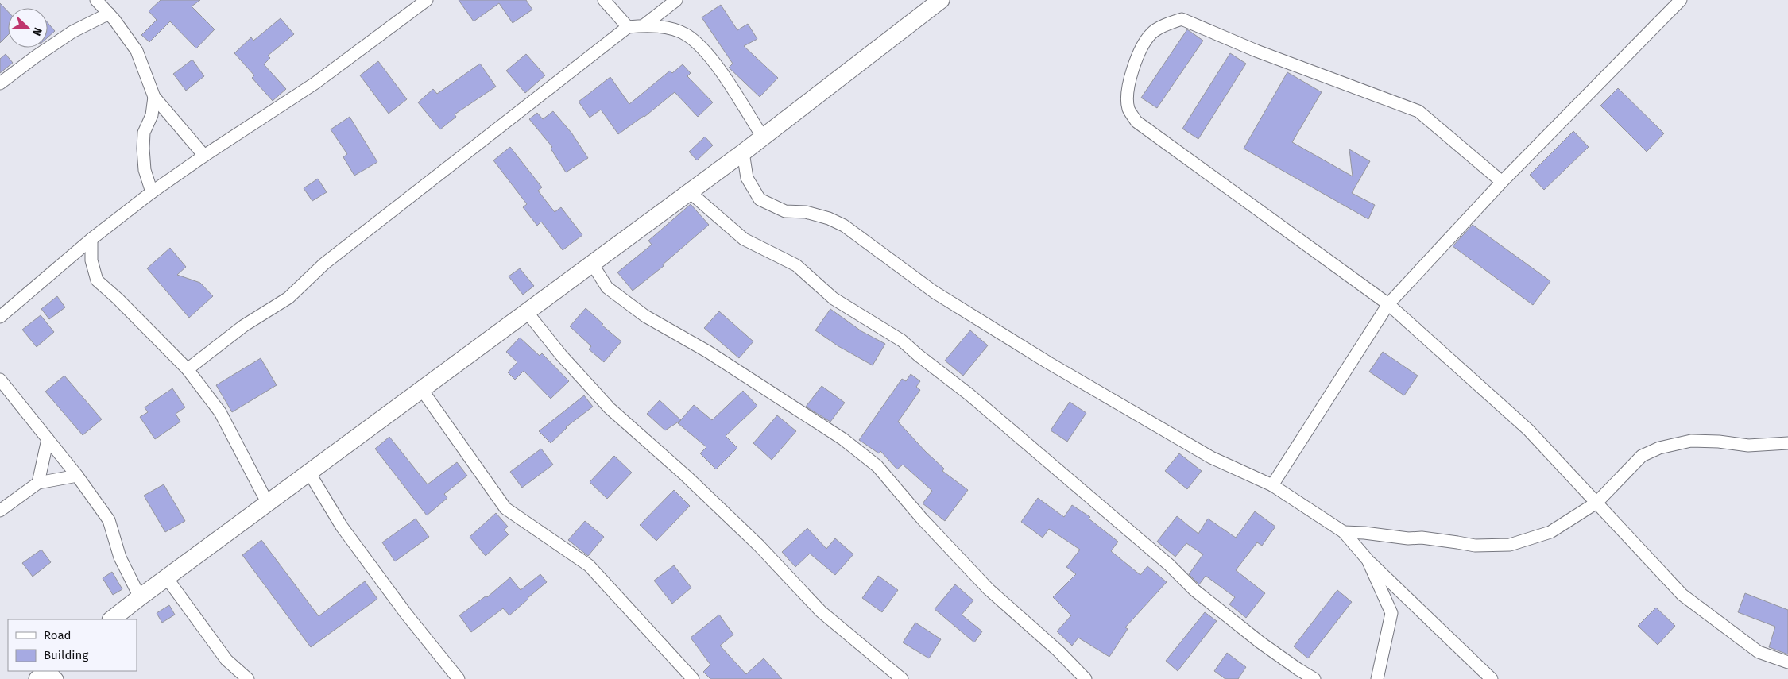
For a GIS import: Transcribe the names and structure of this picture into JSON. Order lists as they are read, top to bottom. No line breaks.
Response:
{"legend":["Road","Building"],"north":"right"}
